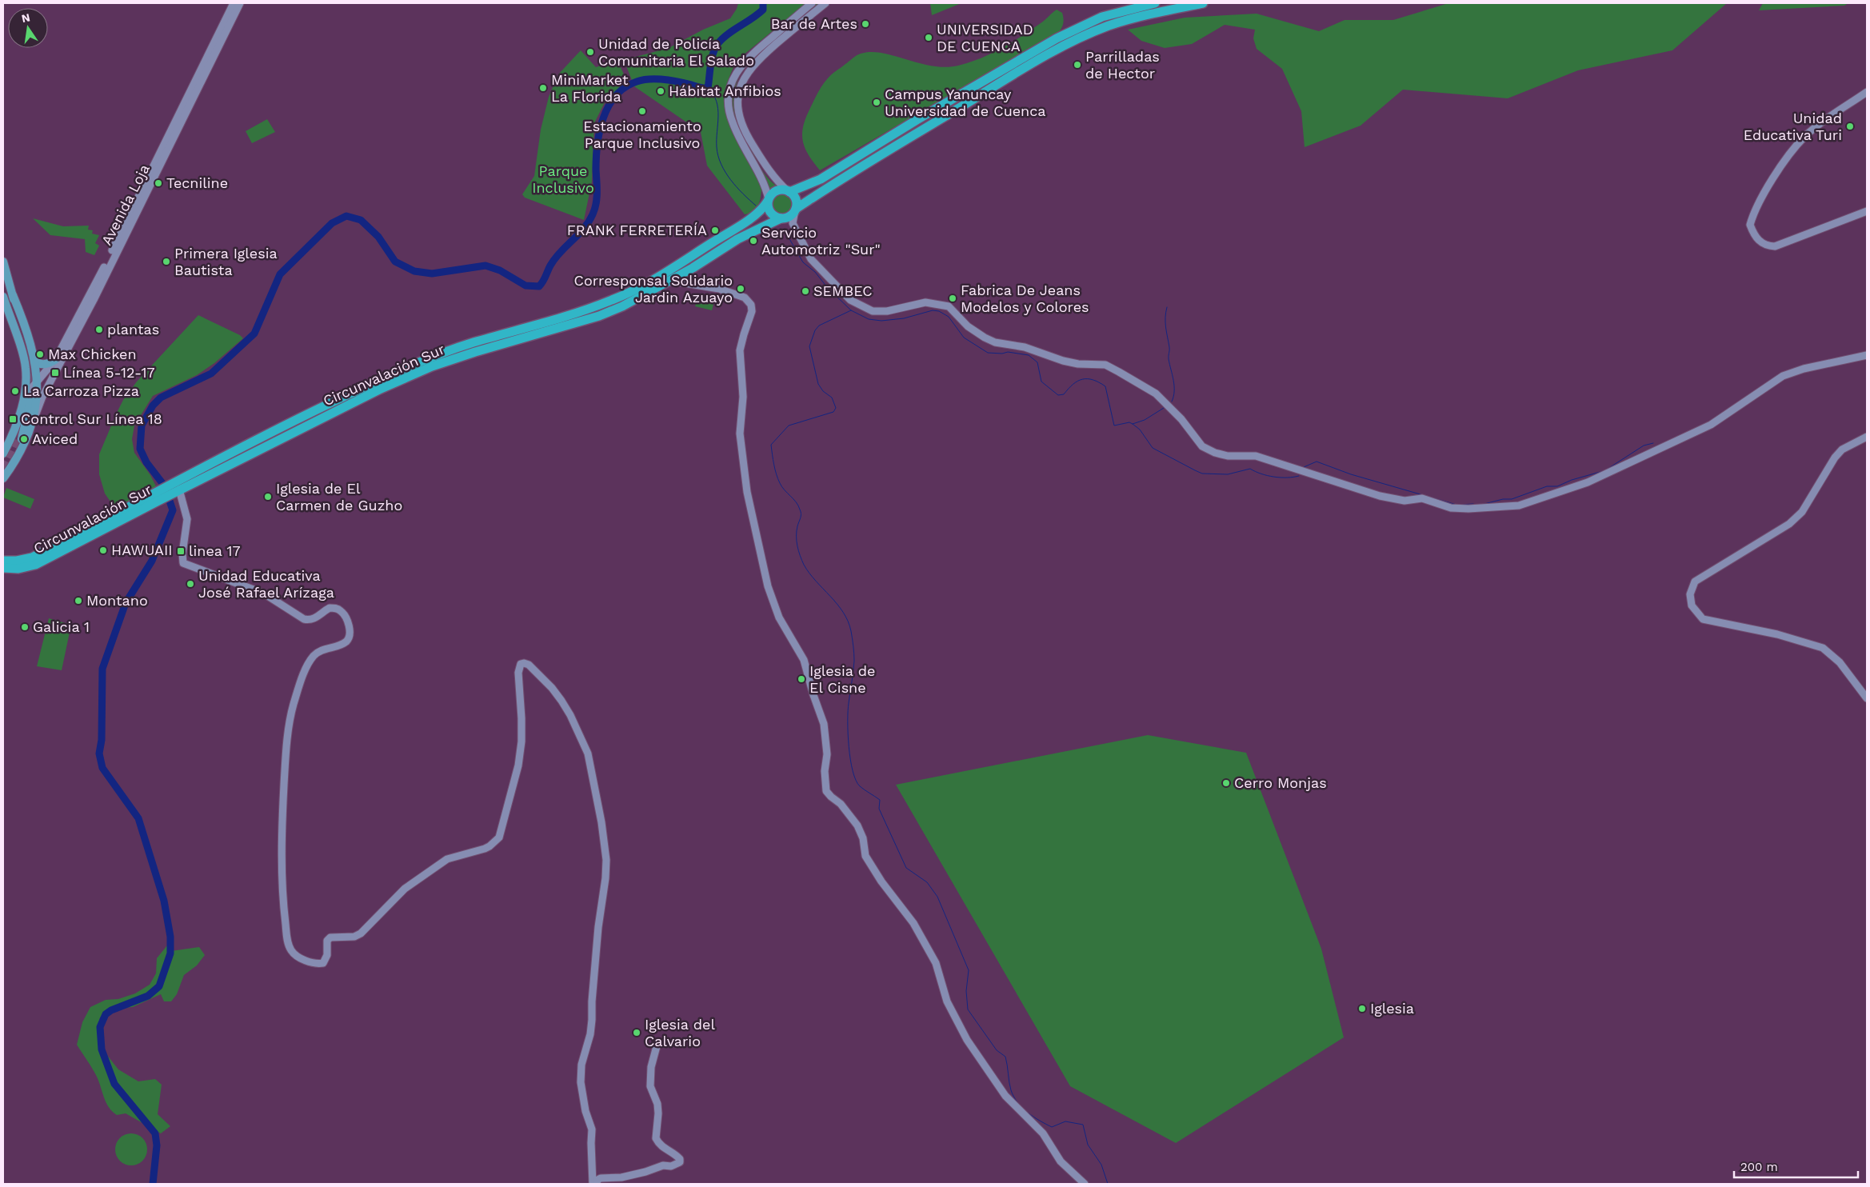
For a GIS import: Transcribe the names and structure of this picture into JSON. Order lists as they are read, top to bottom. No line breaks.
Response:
{"streets":{"highway":["Circunvalación Sur"],"main road":["Avenida Loja"]},"parks":["Parque Inclusivo"],"places":{"other":["Bar de Artes","UNIVERSIDAD DE CUENCA","Unidad de Policía Comunitaria El Salado","Parrilladas de Hector","MiniMarket La Florida","Hábitat Anfibios","Campus Yanuncay Universidad de Cuenca","Estacionamiento Parque Inclusivo","Unidad Educativa Turi","Tecniline","FRANK FERRETERÍA","Servicio Automotriz \"Sur\"","Primera Iglesia Bautista","Corresponsal Solidario Jardin Azuayo","SEMBEC","Fabrica De Jeans Modelos y Colores","plantas","Max Chicken","La Carroza Pizza","Aviced","Iglesia de El Carmen de Guzho","HAWUAII","Unidad Educativa José Rafael Arízaga","Montano","Galicia 1","Iglesia de El Cisne","Cerro Monjas","Iglesia","Iglesia del Calvario"],"transit":["Línea 5-12-17","Control Sur Línea 18","linea 17"]},"scale_bar":"200 m","north":"top"}
